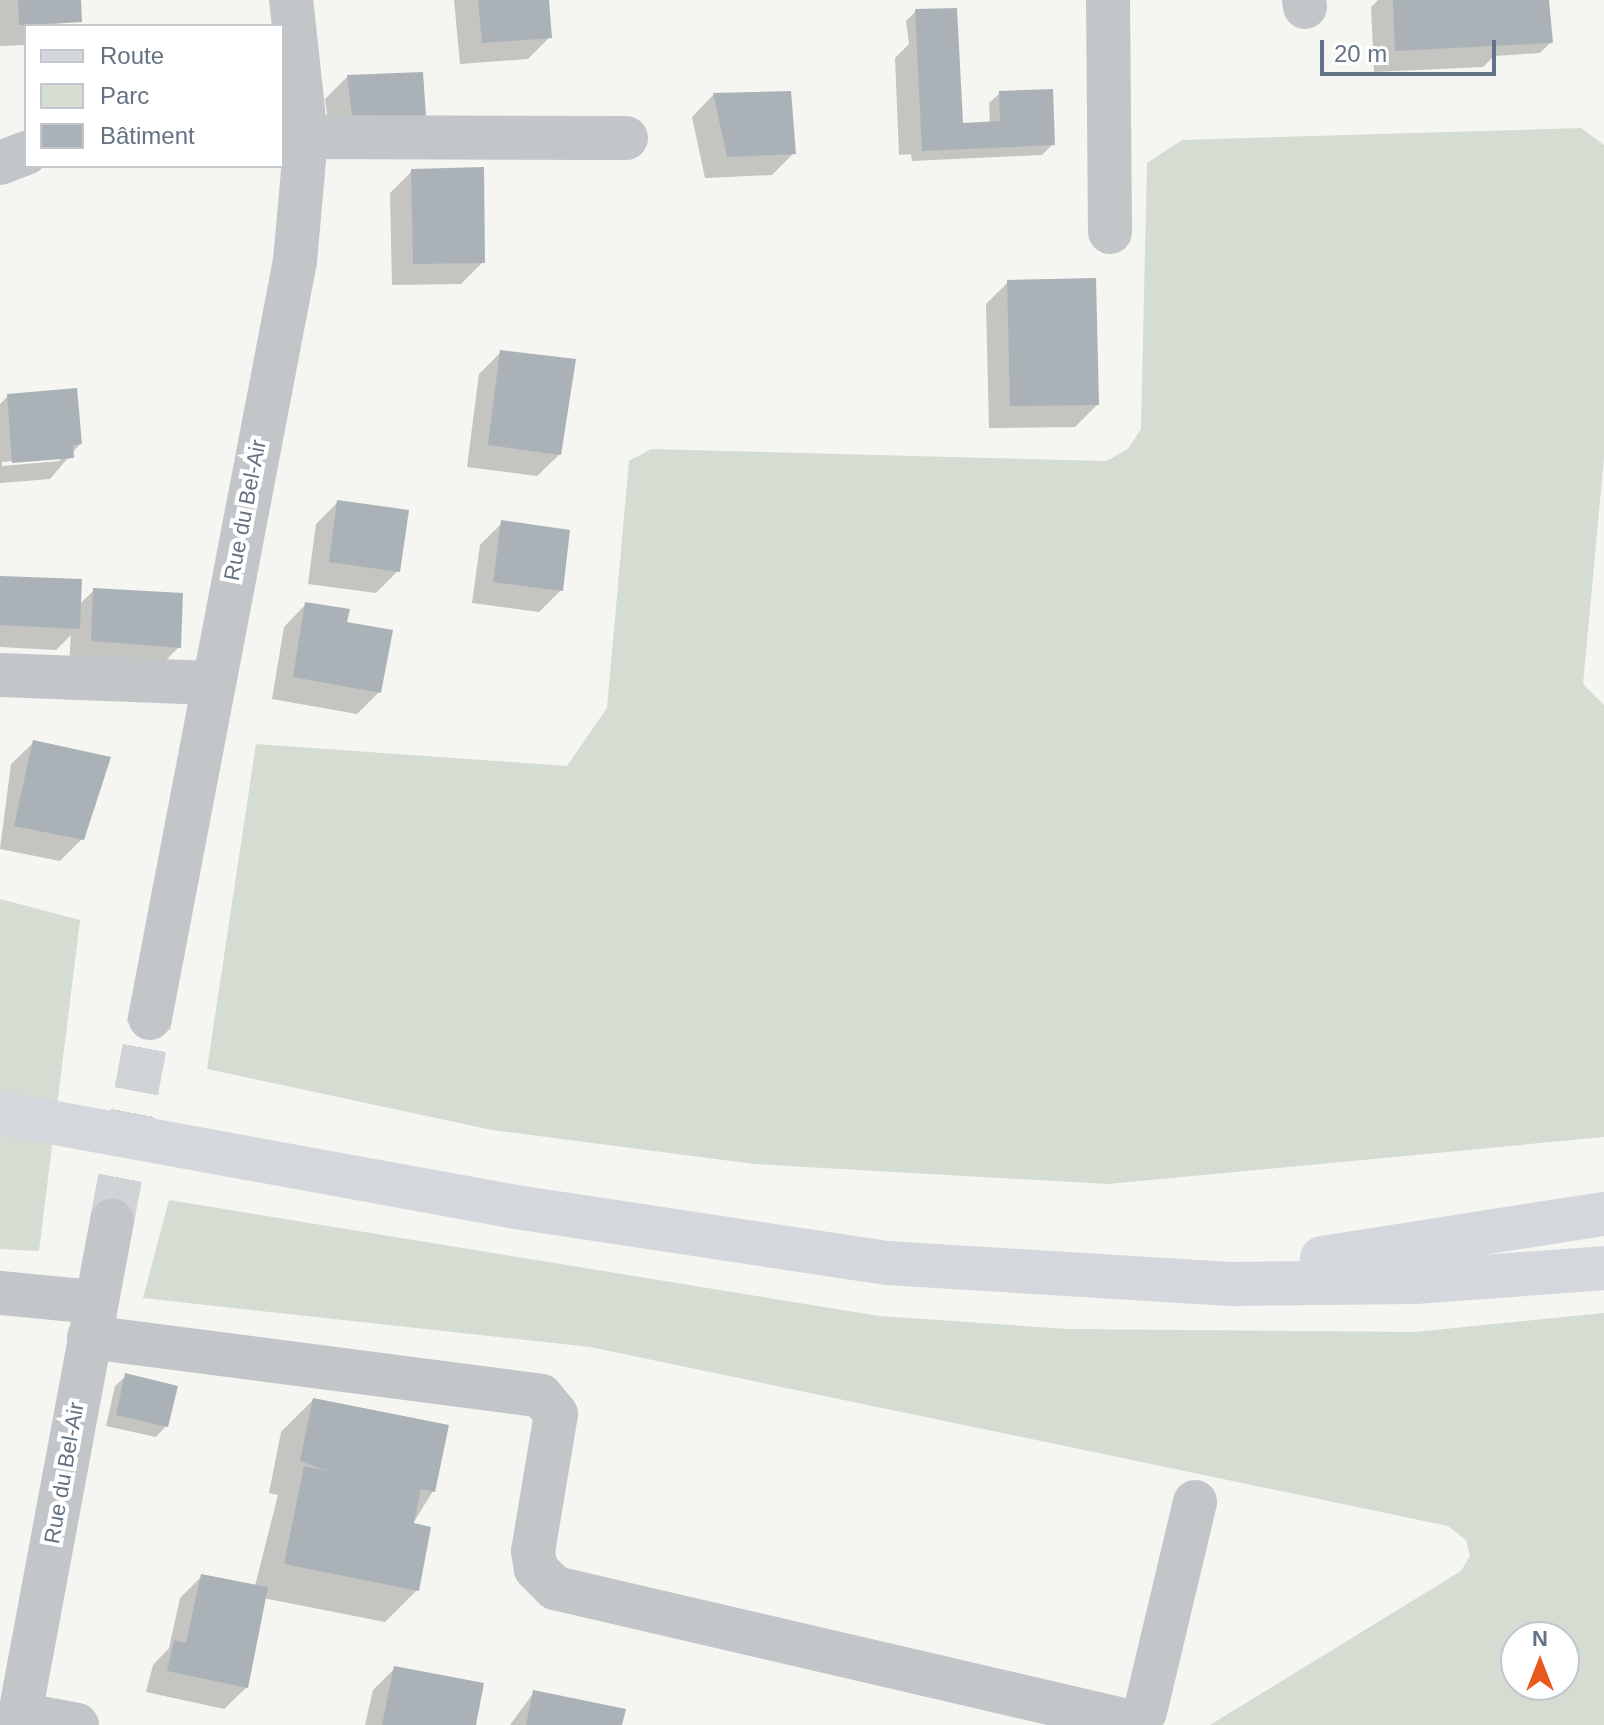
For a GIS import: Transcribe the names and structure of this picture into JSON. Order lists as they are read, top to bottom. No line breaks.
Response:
{"streets":{"street":["Rue du Bel-Air"]},"legend":["Route","Parc","Bâtiment"],"scale_bar":"20 m","north":"top"}
